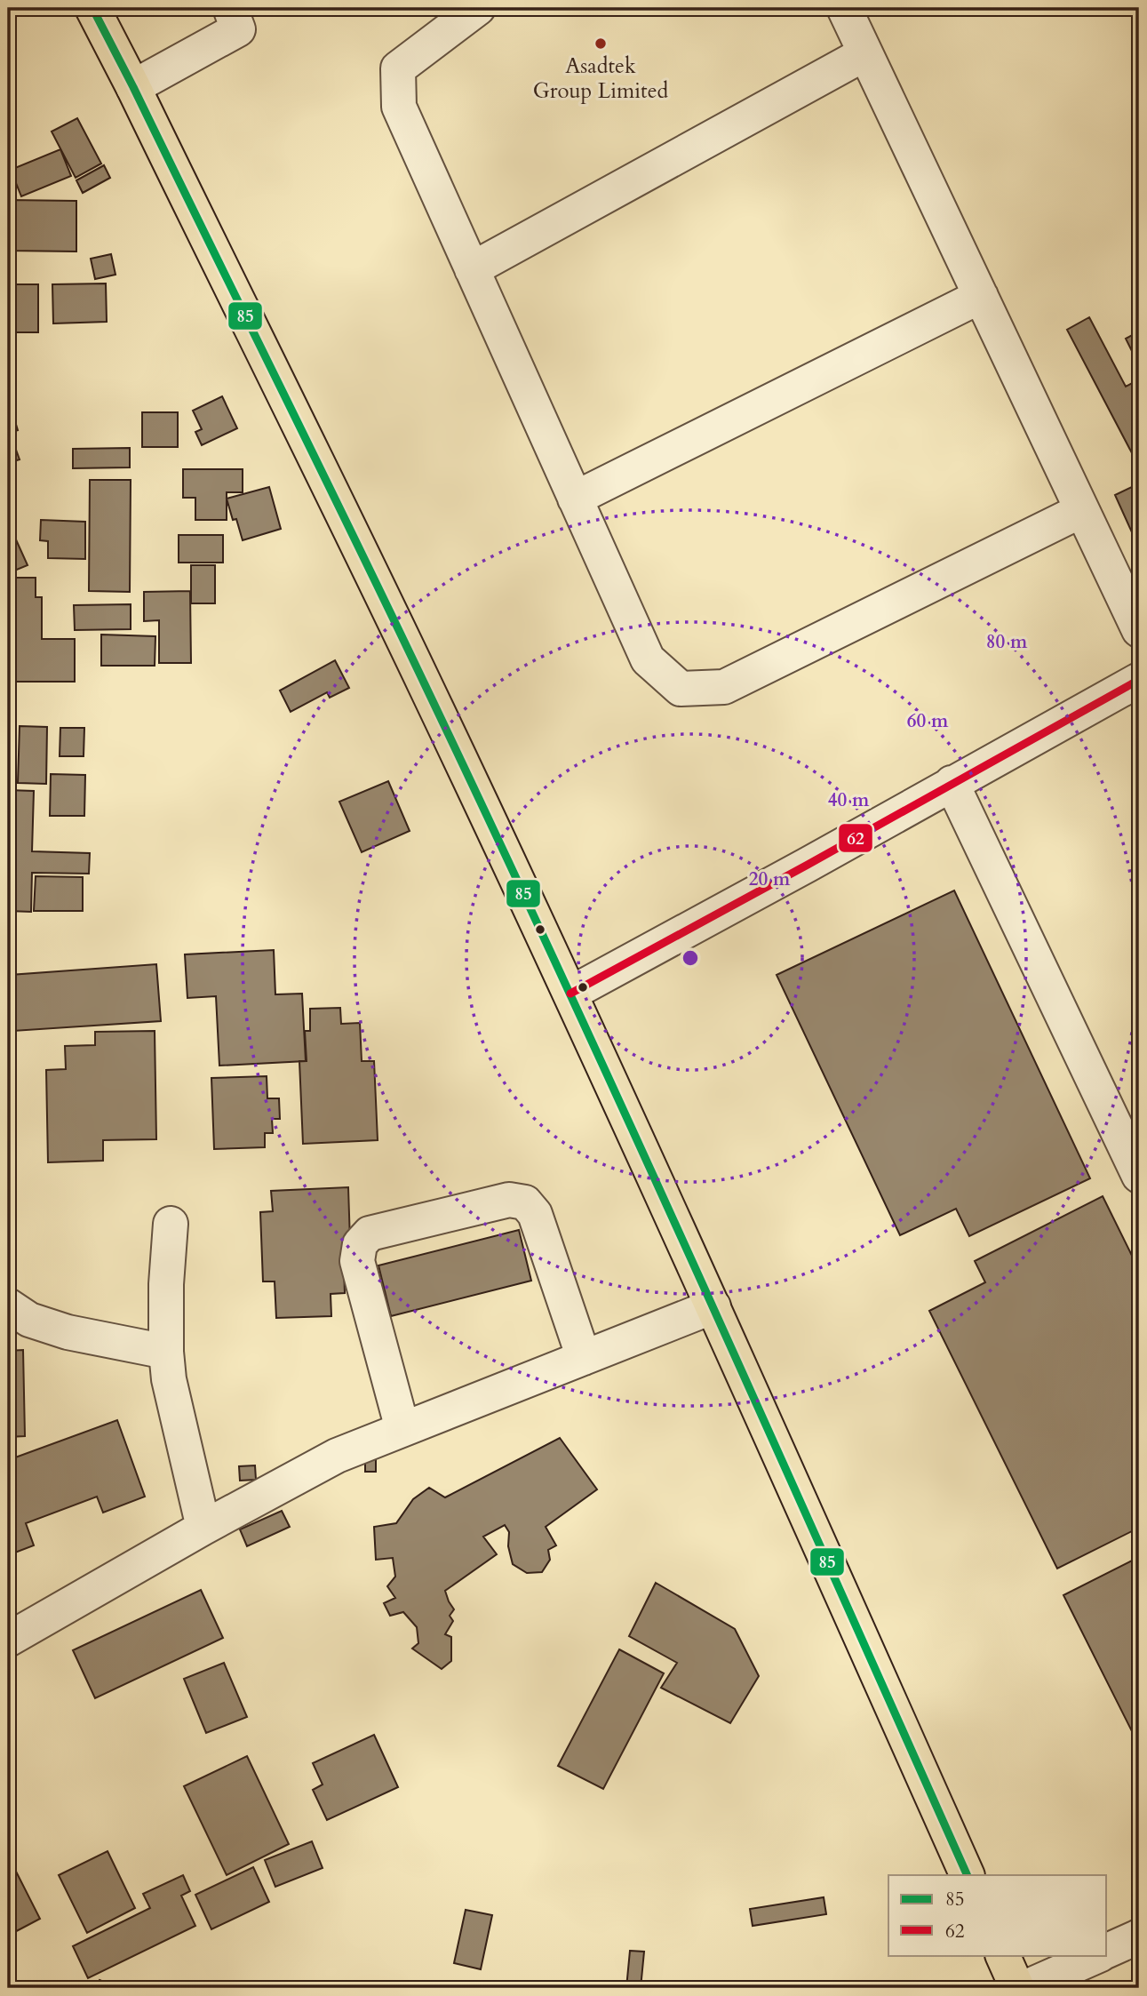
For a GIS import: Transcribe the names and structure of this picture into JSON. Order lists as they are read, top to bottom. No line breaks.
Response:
{"places":["Asadtek Group Limited"],"lines":["transit line 85","transit line 62"],"legend":["85","62"],"rings":["80 m","60 m","40 m","20 m"]}
